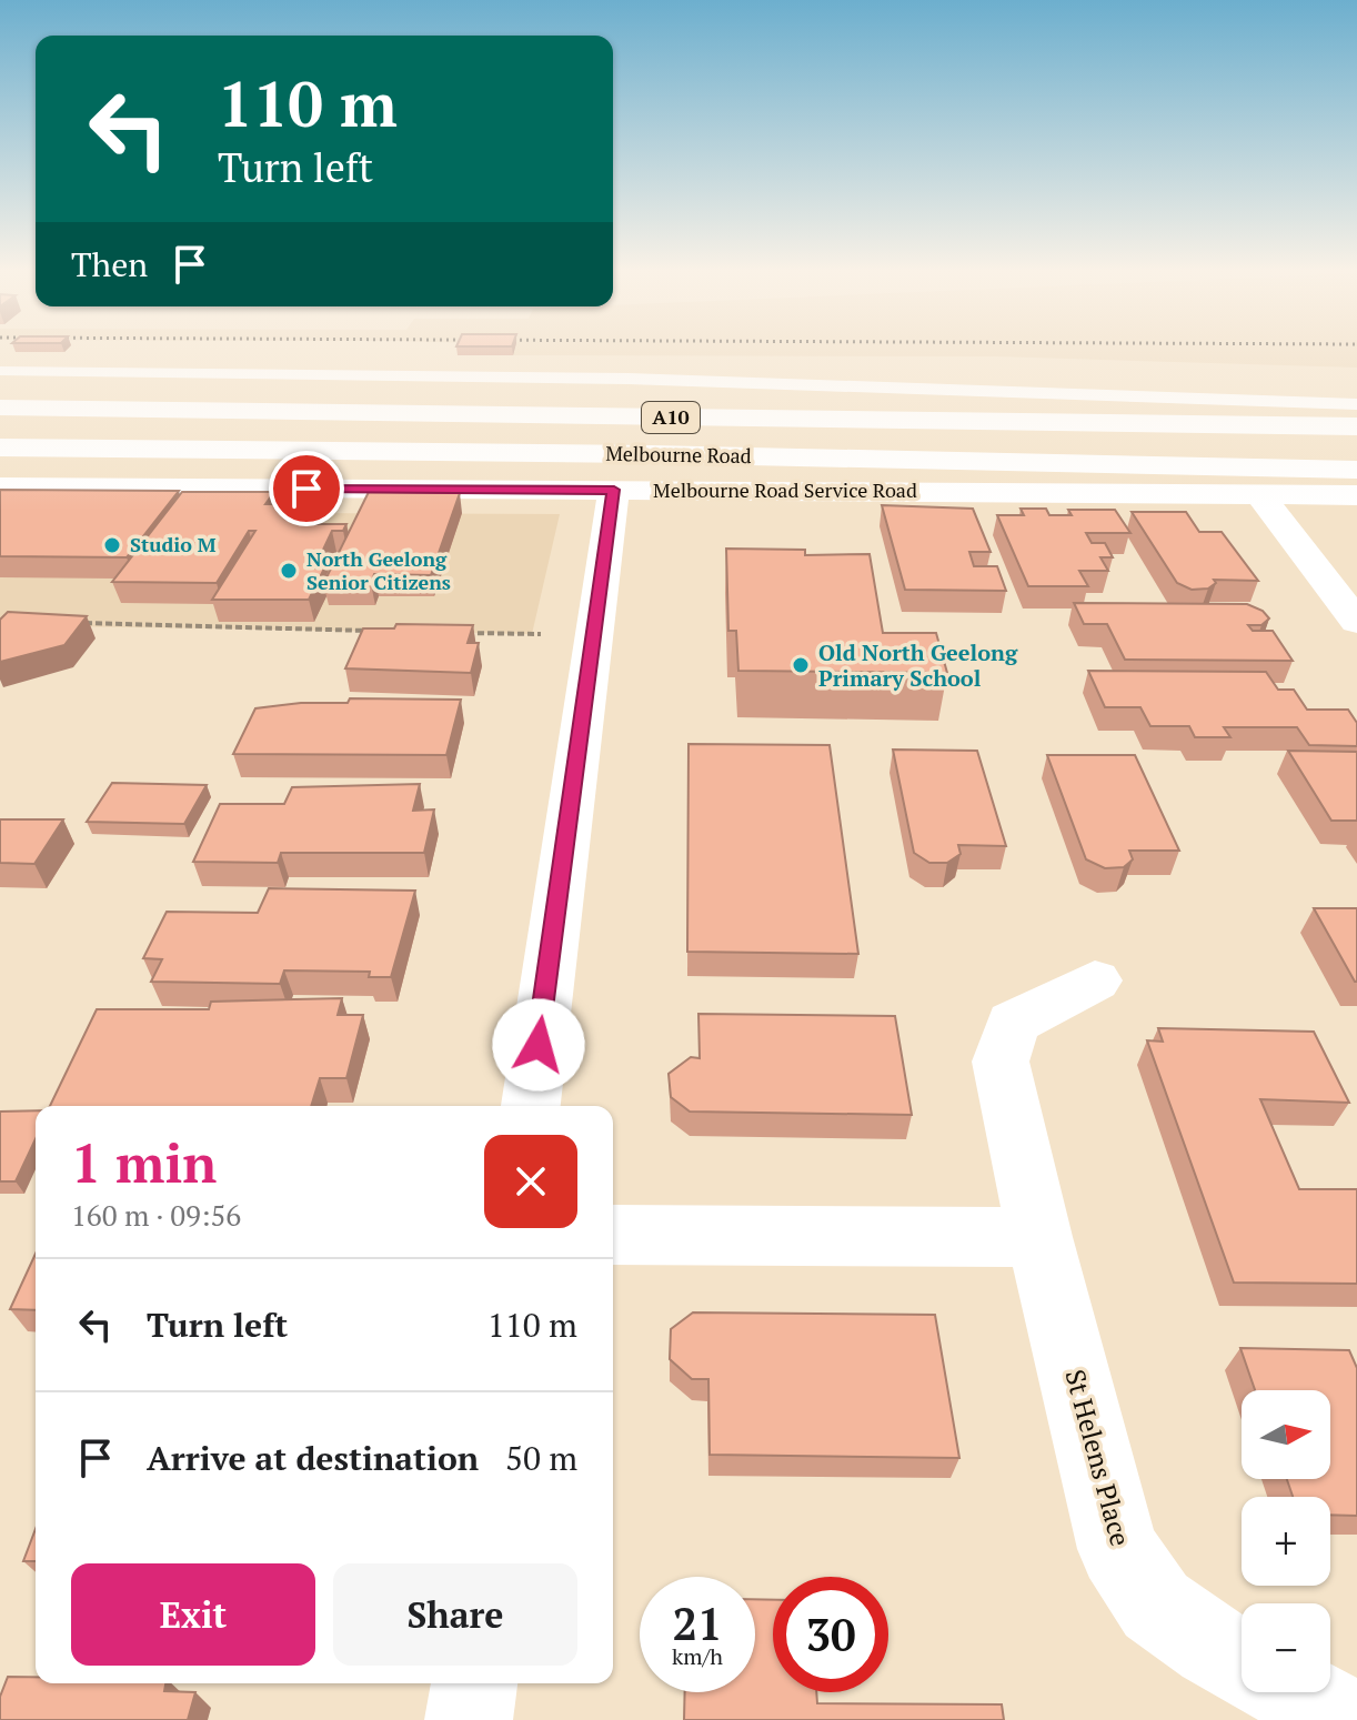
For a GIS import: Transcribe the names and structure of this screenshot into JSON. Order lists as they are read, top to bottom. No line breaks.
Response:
{"streets":{"main road":["A10","Melbourne Road","Melbourne Road Service Road","St Helens Place"]},"places":["Studio M","North Geelong Senior Citizens","Old North Geelong Primary School"],"north":"right","page":{"turn":["110 m","Turn left"],"then":"Then","heading":["1 min","160 m · 09:56"],"list":[{"name":"Turn left","value":"110 m"},{"name":"Arrive at destination","value":"50 m"}],"map_buttons":["+","−"],"buttons":["Exit","Share"],"speed":"21 km/h","limit":"30"}}
